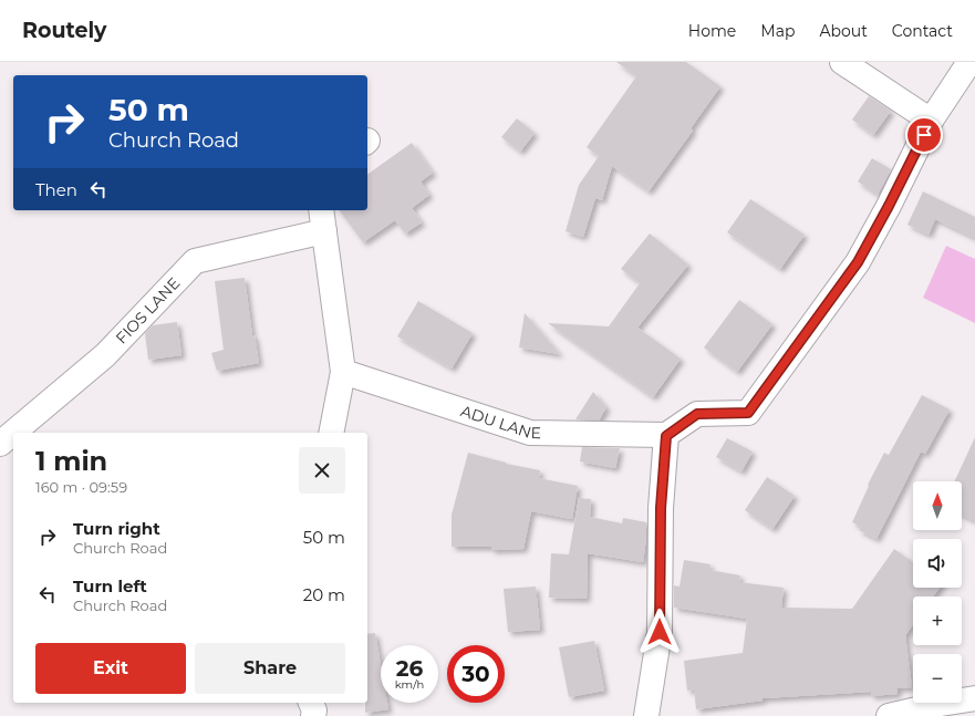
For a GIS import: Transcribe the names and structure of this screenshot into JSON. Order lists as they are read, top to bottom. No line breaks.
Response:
{"streets":{"street":["FIOS LANE","ADU LANE"]},"north":"top","page":{"header":"Routely","nav":["Home","Map","About","Contact"],"turn":["50 m","Church Road"],"then":"Then","heading":["1 min","160 m · 09:59"],"map_buttons":["+","−"],"list":[{"name":"Turn right","note":"Church Road","value":"50 m"},{"name":"Turn left","note":"Church Road","value":"20 m"}],"buttons":["Exit","Share"],"speed":"26 km/h","limit":"30"}}
